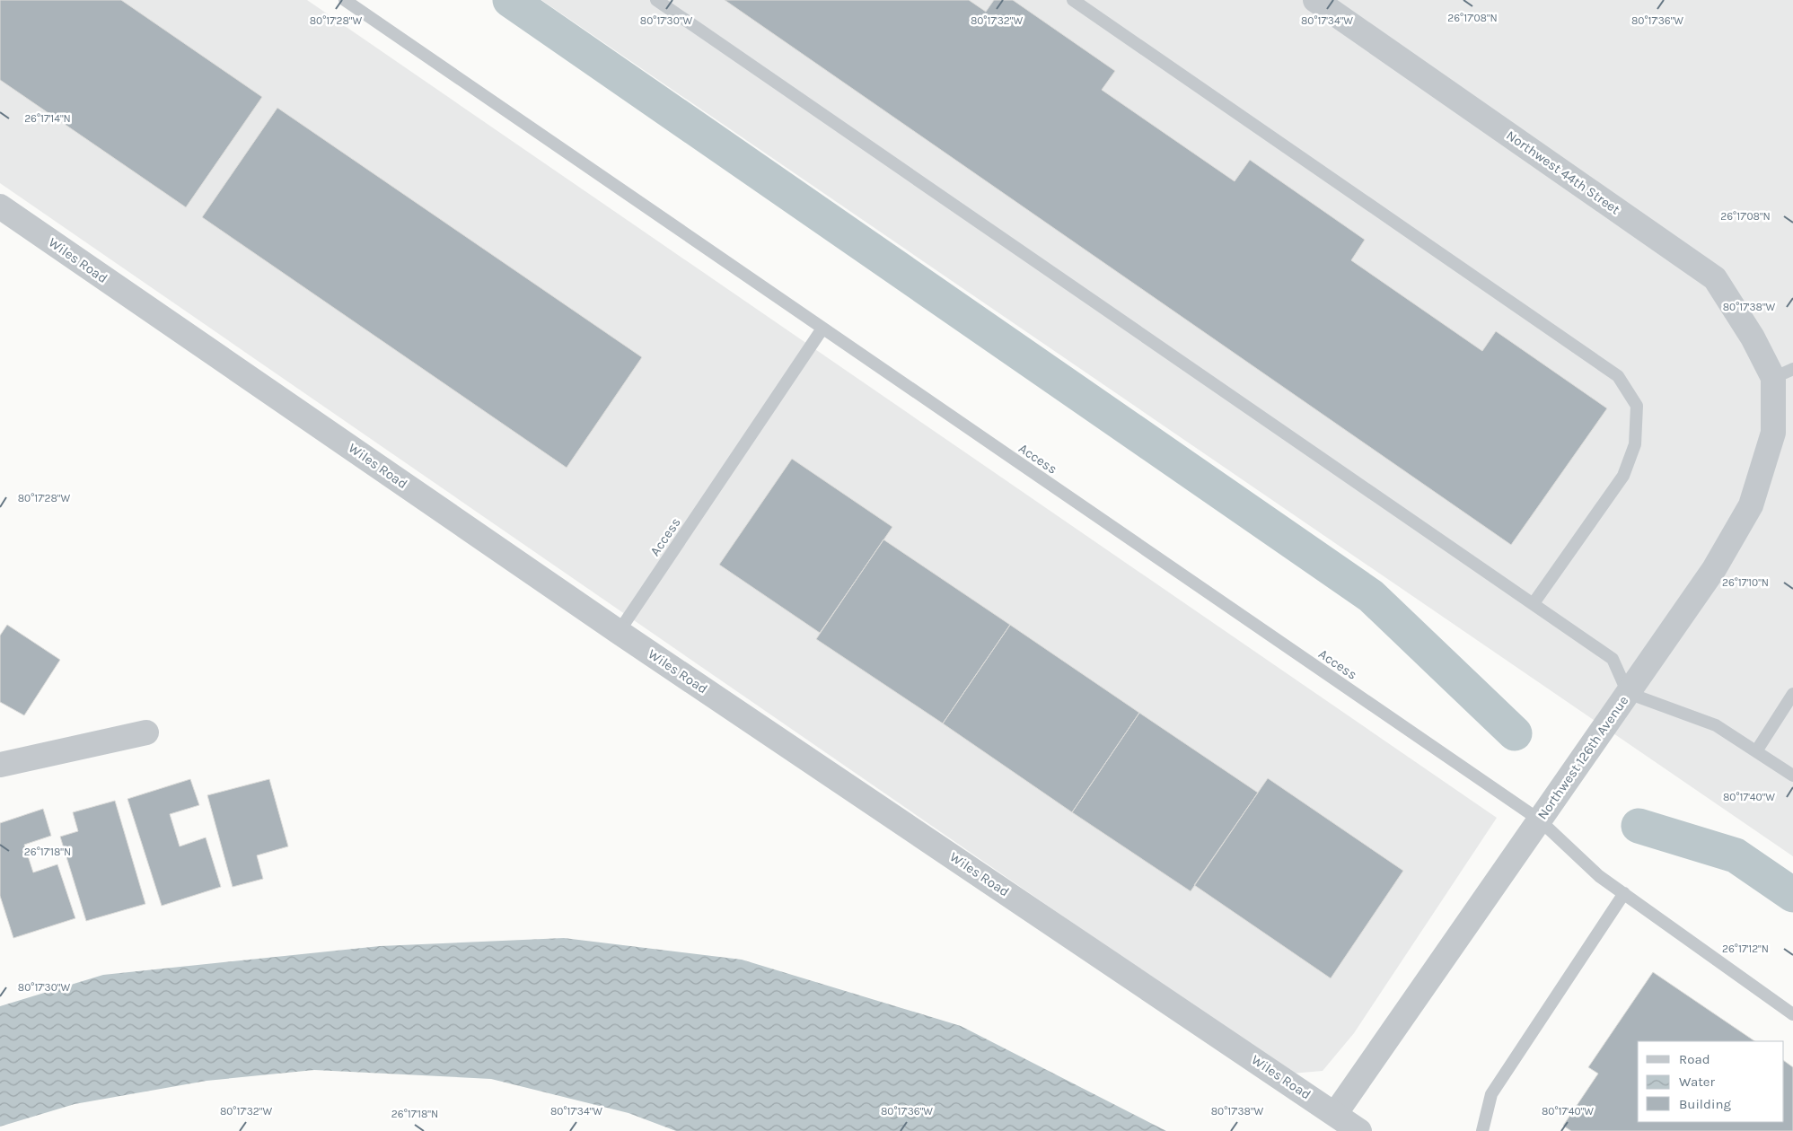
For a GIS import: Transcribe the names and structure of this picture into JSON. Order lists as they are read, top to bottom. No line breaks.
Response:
{"streets":{"street":["Northwest 44th Street","Wiles Road","Northwest 126th Avenue"],"lane":["Access"]},"crossings":[["Northwest 44th Street","Northwest 126th Avenue"],["Wiles Road","Access"],["Wiles Road","Northwest 126th Avenue"],["Access","Northwest 126th Avenue"]],"legend":["Road","Water","Building"],"coordinates":["26°17'08\"N","80°17'28\"W","80°17'30\"W","80°17'32\"W","80°17'34\"W","80°17'36\"W","26°17'14\"N","80°17'38\"W","26°17'10\"N","80°17'40\"W","26°17'18\"N","26°17'12\"N"]}
